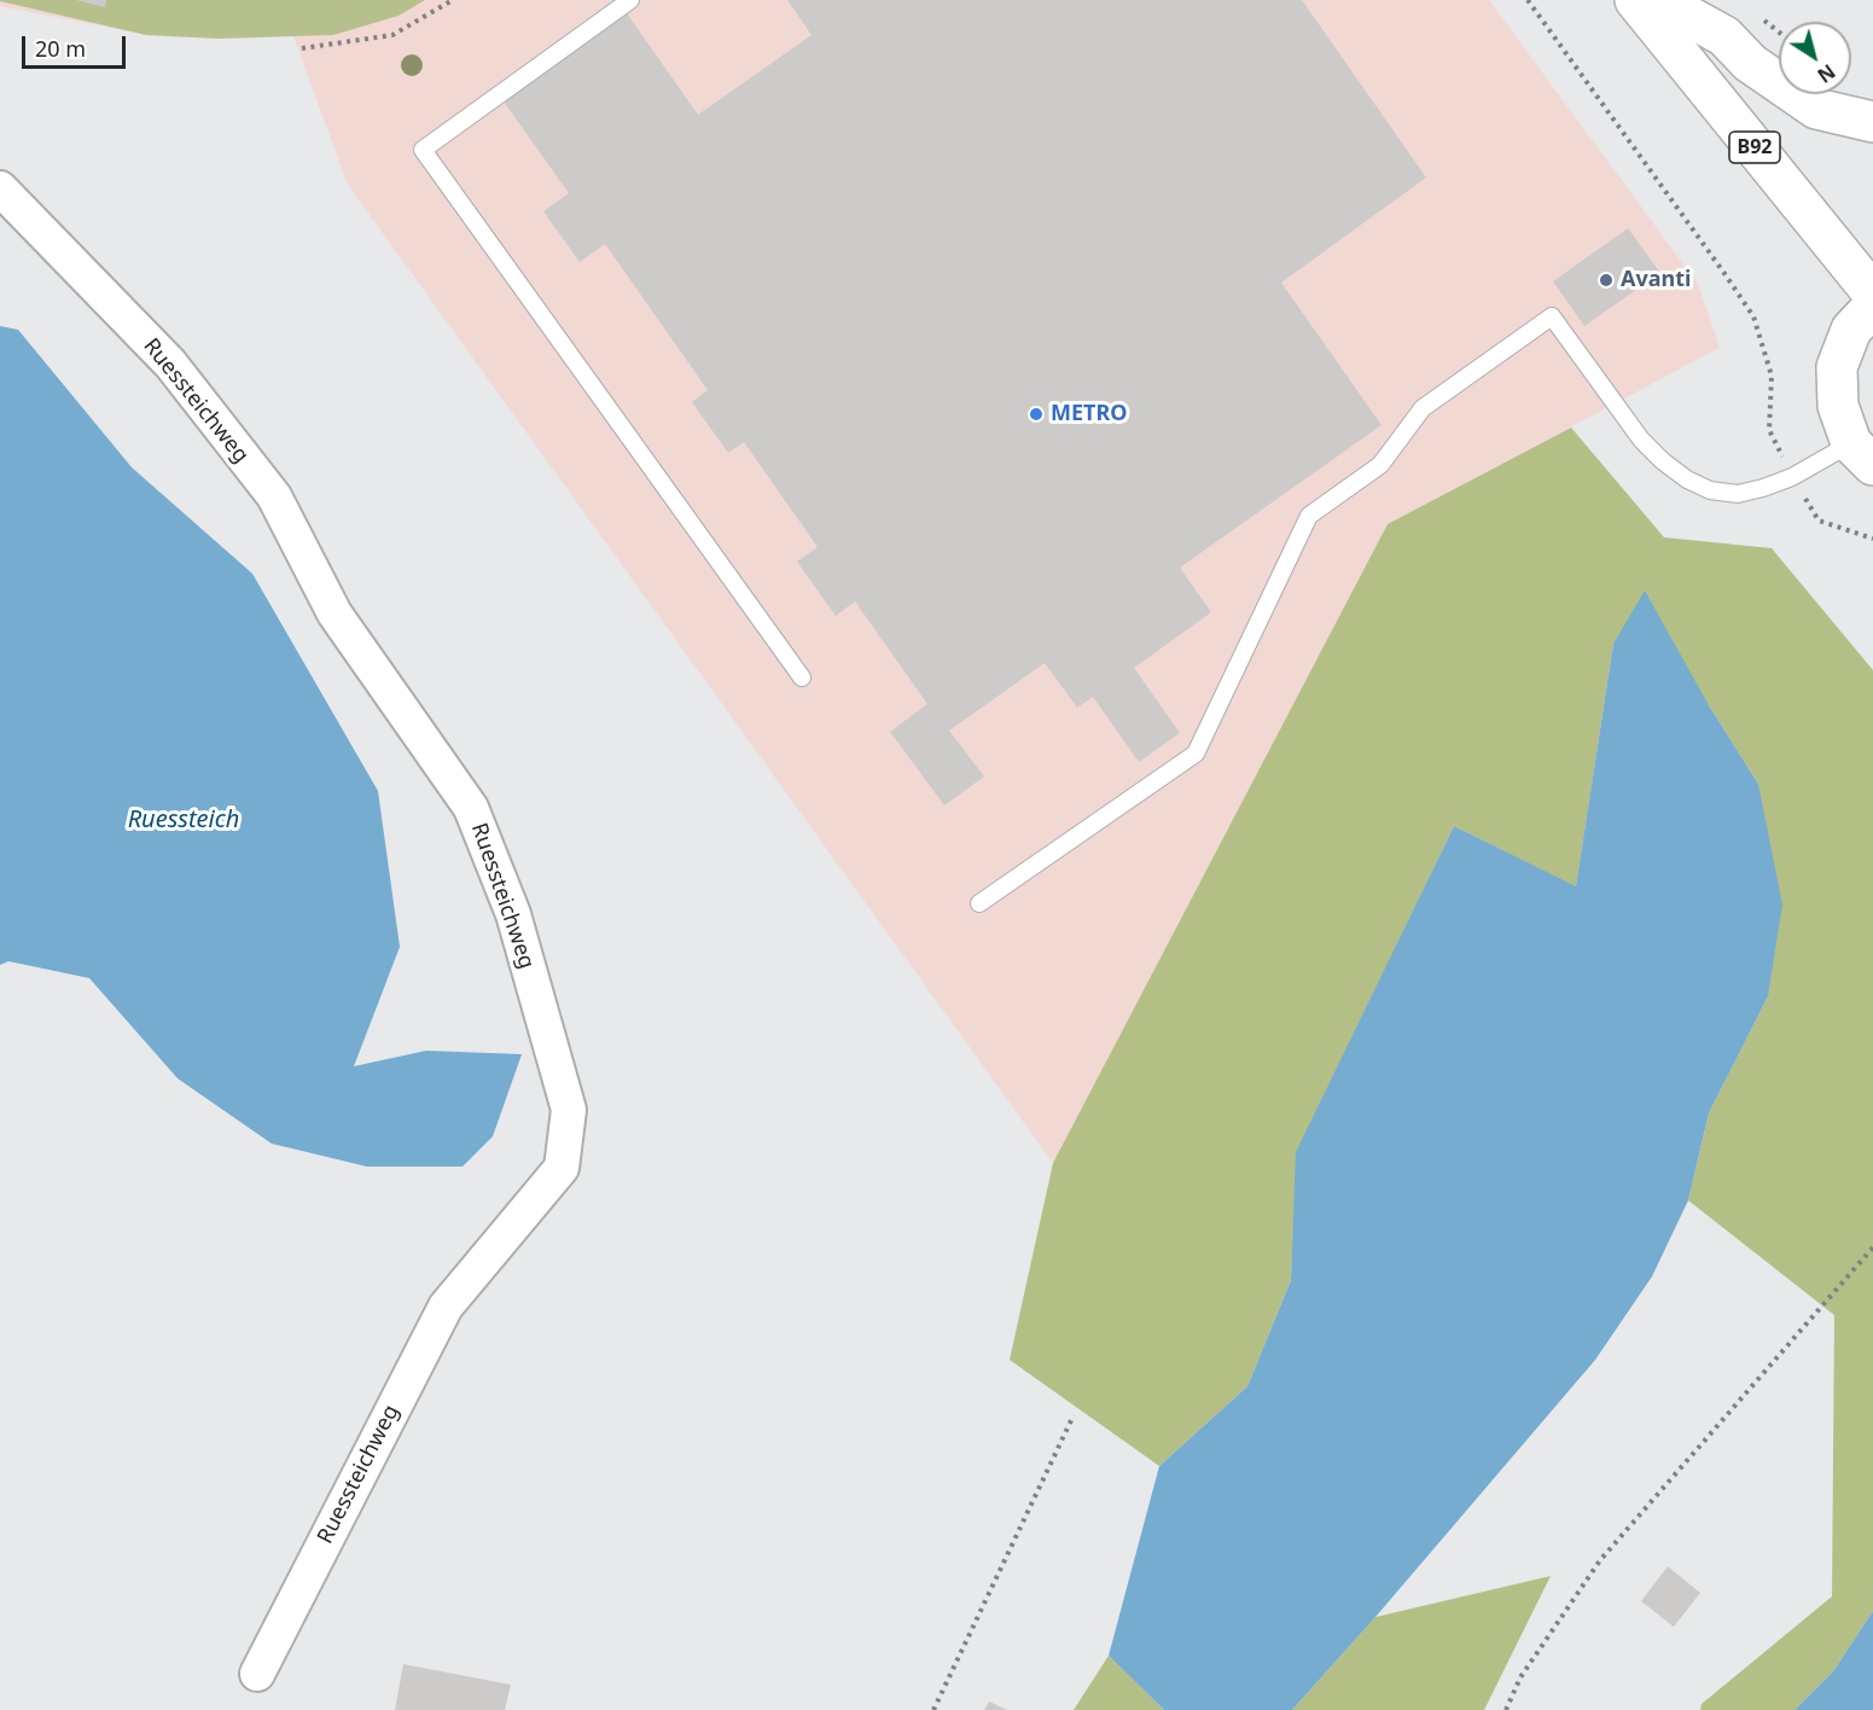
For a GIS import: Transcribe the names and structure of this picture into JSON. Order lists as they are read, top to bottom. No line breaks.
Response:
{"streets":{"main road":["B92"],"street":["Ruessteichweg"]},"water":["Ruessteich"],"places":["Avanti","METRO"],"scale_bar":"20 m","north":"bottom right"}
